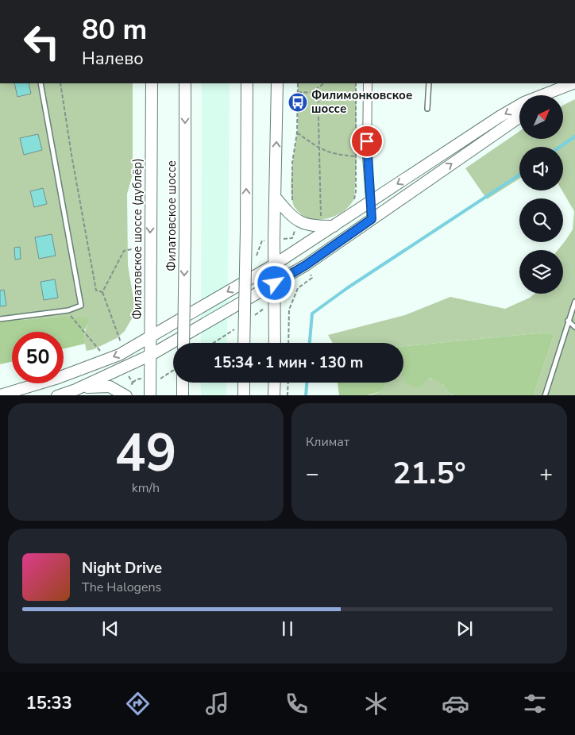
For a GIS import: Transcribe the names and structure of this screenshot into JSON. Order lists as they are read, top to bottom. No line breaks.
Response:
{"streets":{"main road":["Филатовское шоссе","Филатовское шоссе (дублёр)"]},"places":{"bus stop":["Филимонковское шоссе"]},"north":"top right","page":{"turn":["80 m","Налево"],"limit":"50","trip":"15:34 · 1 мин · 130 m","tile":[["49","km/h"],"Климат"],"heat":["−","21.5°","+"],"song":["Night Drive","The Halogens"],"tabs":"15:33"}}
